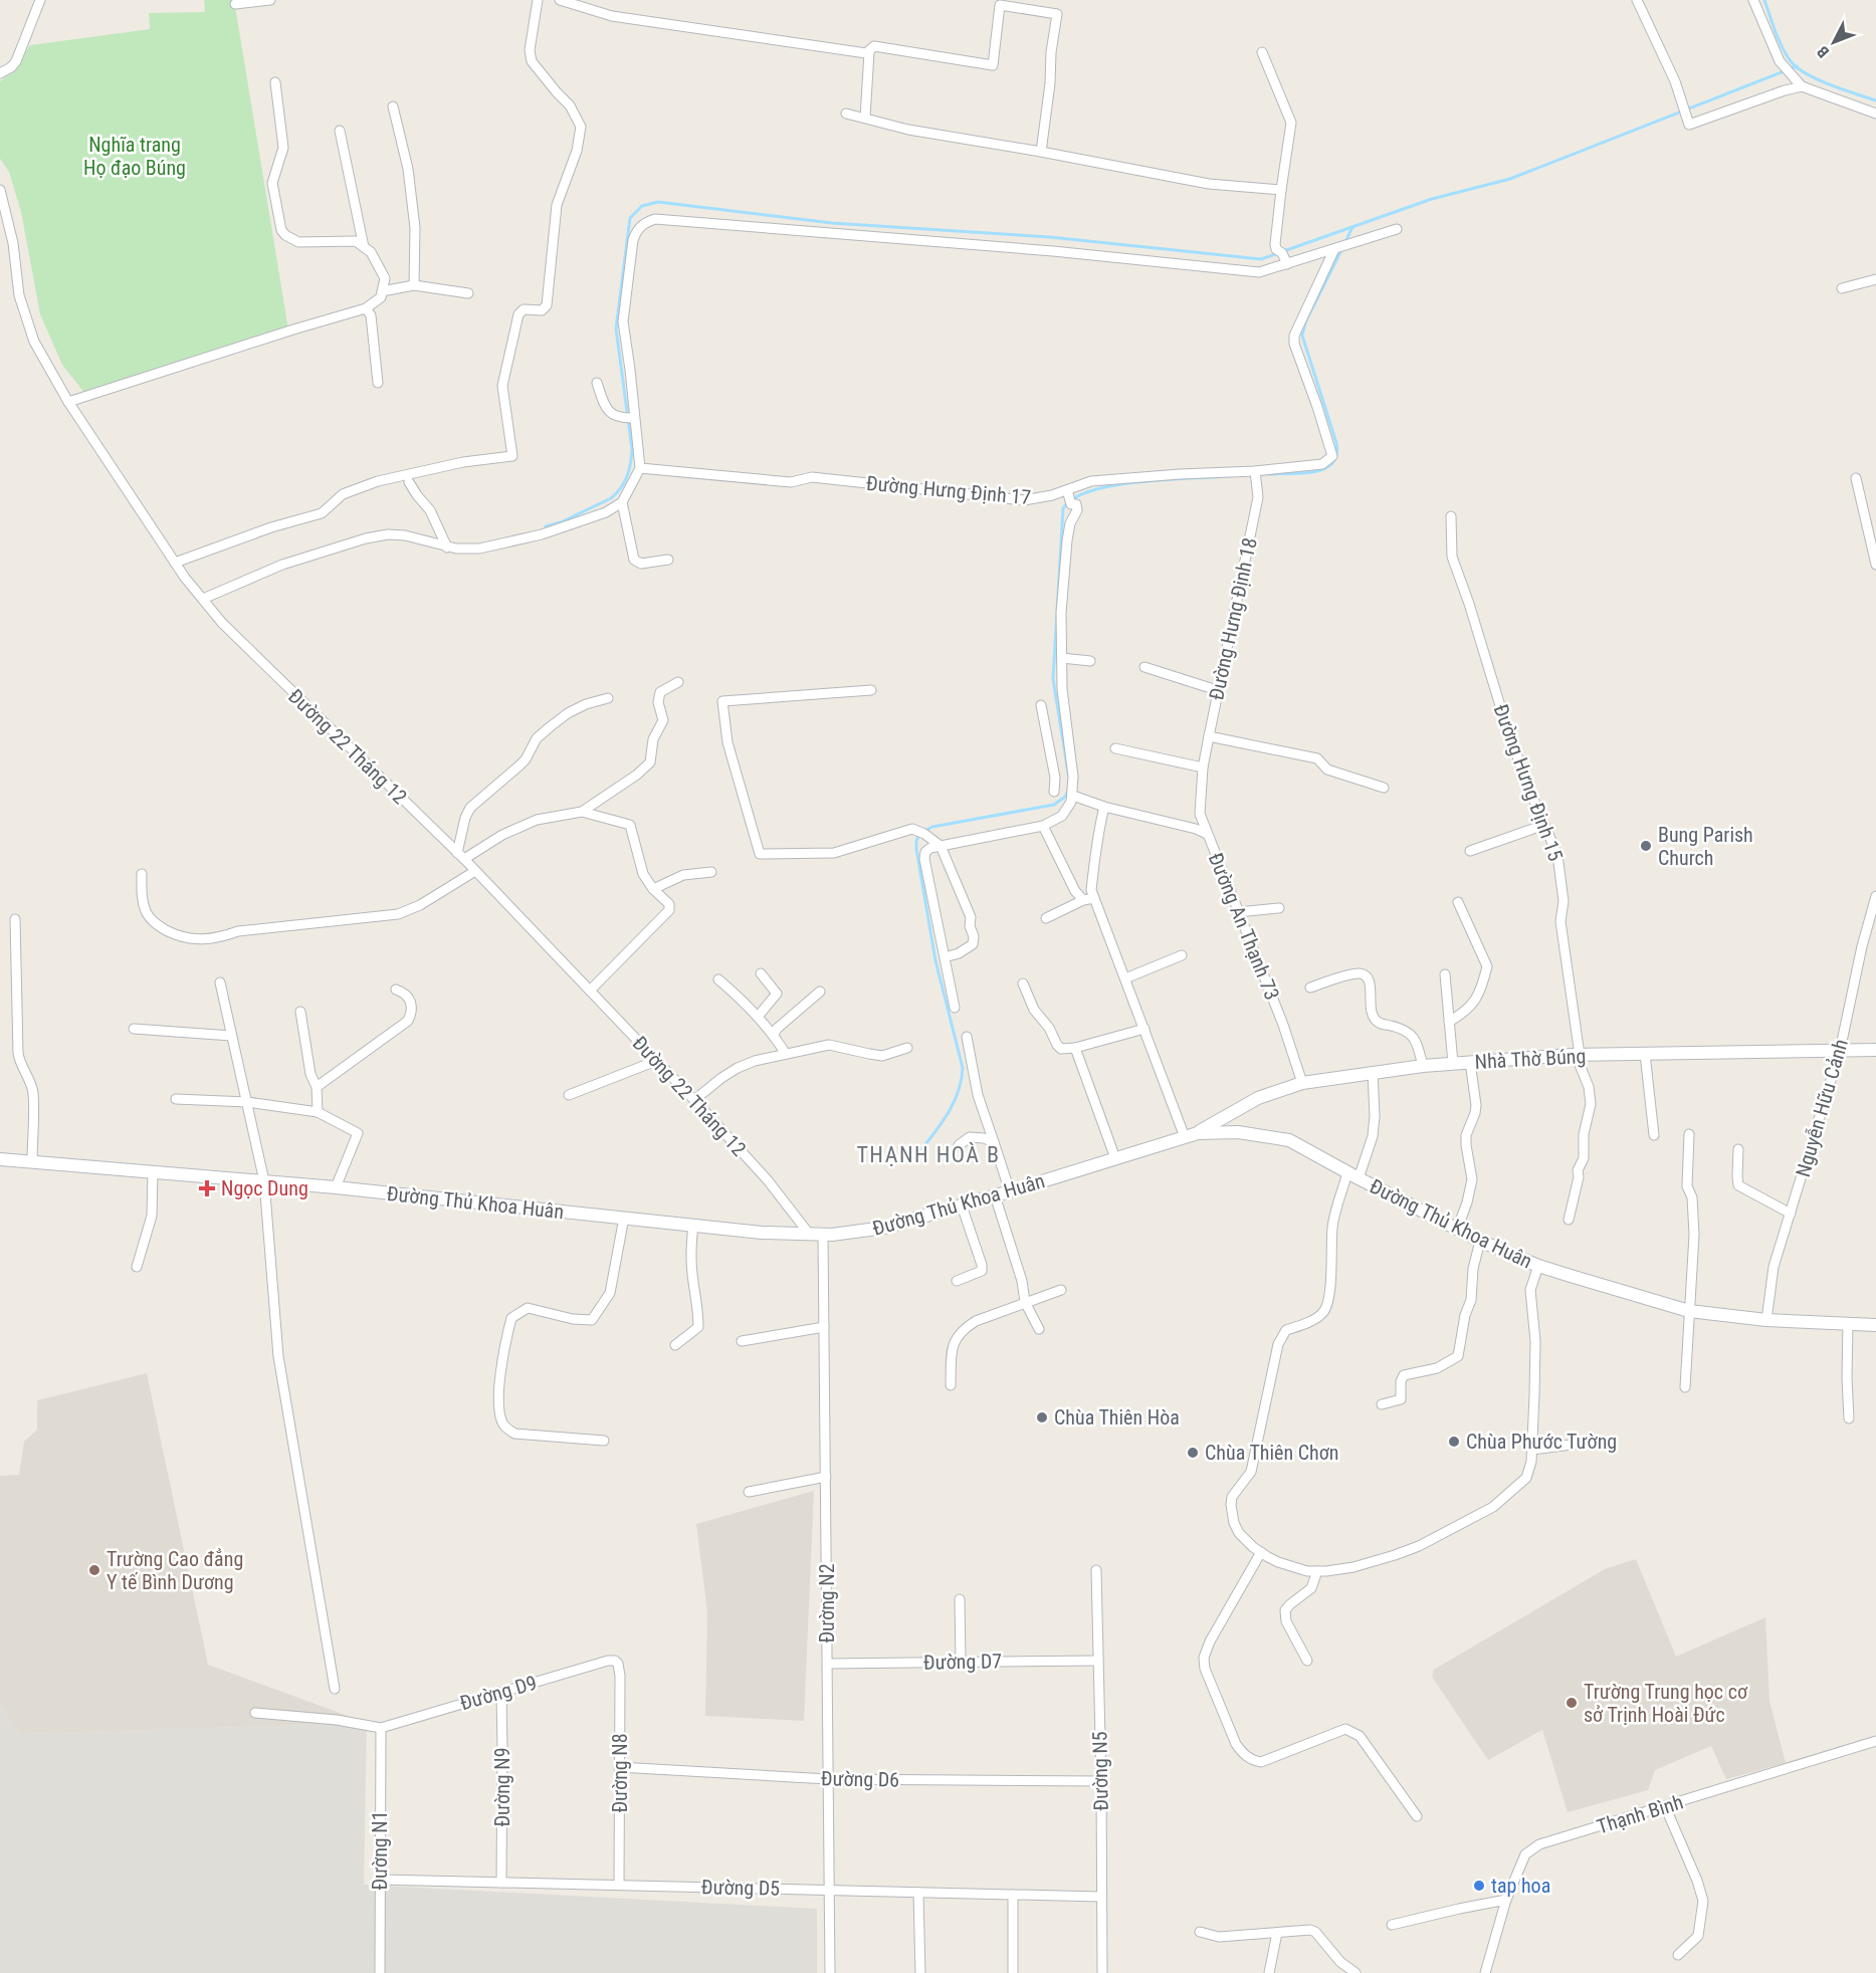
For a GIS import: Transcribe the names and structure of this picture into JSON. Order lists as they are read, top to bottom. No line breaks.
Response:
{"streets":{"main road":["Nhà Thờ Búng","Đường Thủ Khoa Huân"],"street":["Đường Hưng Định 17","Đường Hưng Định 18","Đường 22 Tháng 12","Đường Hưng Định 15","Đường An Thạnh 73","Nguyễn Hữu Cảnh","Đường N2","Đường D7","Đường D9","Đường N5","Đường N8","Đường D6","Đường N9","Thạnh Bình","Đường N1","Đường D5"]},"crossings":[["Đường Hưng Định 17","Đường Hưng Định 18"],["Đường Hưng Định 18","Đường An Thạnh 73"],["Đường 22 Tháng 12","Đường Thủ Khoa Huân"],["Đường Hưng Định 15","Nhà Thờ Búng"],["Đường An Thạnh 73","Nhà Thờ Búng"],["Nhà Thờ Búng","Nguyễn Hữu Cảnh"],["Nhà Thờ Búng","Đường Thủ Khoa Huân"],["Nguyễn Hữu Cảnh","Đường Thủ Khoa Huân"],["Đường Thủ Khoa Huân","Đường N2"],["Đường N2","Đường D7"],["Đường N2","Đường D6"],["Đường N2","Đường D5"],["Đường D7","Đường N5"],["Đường D9","Đường N8"],["Đường D9","Đường N9"],["Đường D9","Đường N1"],["Đường N5","Đường D6"],["Đường N5","Đường D5"],["Đường N8","Đường D6"],["Đường N8","Đường D5"],["Đường N9","Đường D5"],["Đường N1","Đường D5"]],"districts":["THẠNH HOÀ B"],"parks":["Nghĩa trang Họ đạo Búng"],"places":{"other":["Bung Parish Church","Chùa Thiên Hòa","Chùa Phước Tường","Chùa Thiên Chơn","Trường Cao đẳng Y tế Bình Dương","Trường Trung học cơ sở Trịnh Hoài Đức","tap hoa"],"health":["Ngọc Dung"]},"north":"bottom left"}
